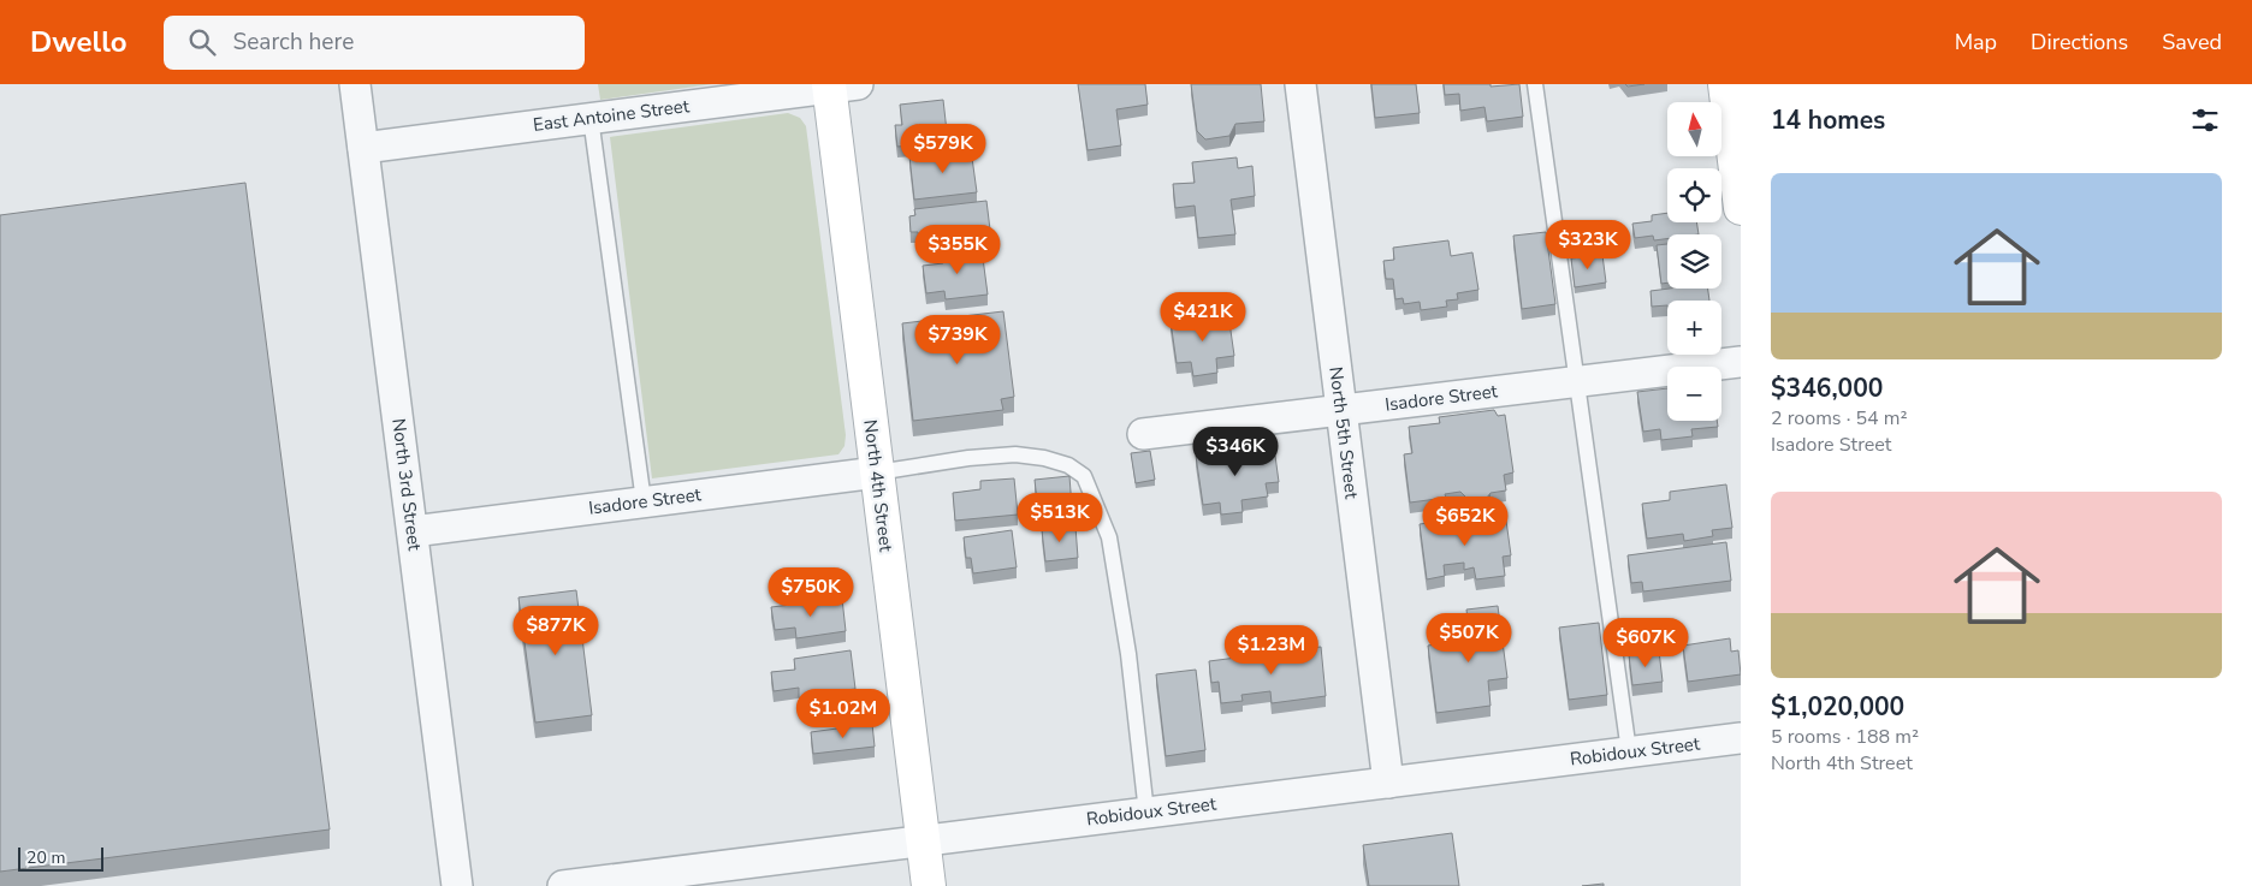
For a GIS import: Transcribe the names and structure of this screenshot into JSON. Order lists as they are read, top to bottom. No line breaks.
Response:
{"streets":{"street":["East Antoine Street","Isadore Street","North 5th Street","North 3rd Street","North 4th Street","Robidoux Street"]},"crossings":[["East Antoine Street","North 3rd Street"],["East Antoine Street","North 4th Street"],["Isadore Street","North 5th Street"],["Isadore Street","North 3rd Street"],["Isadore Street","North 4th Street"],["North 5th Street","Robidoux Street"],["North 4th Street","Robidoux Street"]],"scale_bar":"20 m","north":"top","page":{"header":"Dwello","search":"Search here","nav":["Map","Directions","Saved"],"heading":"14 homes","map_buttons":["+","−"],"price":["$579K","$323K","$355K","$421K","$739K","$346K","$513K","$652K","$750K","$877K","$507K","$607K","$1.23M","$1.02M"],"list":[{"name":"$346,000","note":"2 rooms · 54 m² · Isadore Street"},{"name":"$1,020,000","note":"5 rooms · 188 m² · North 4th Street"}],"scale":"20 m"}}
